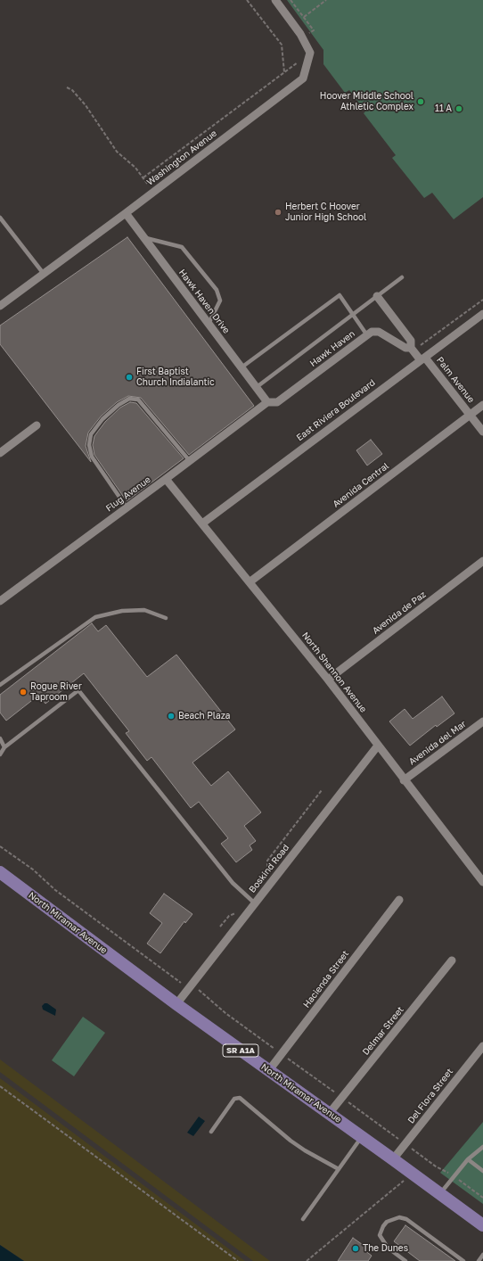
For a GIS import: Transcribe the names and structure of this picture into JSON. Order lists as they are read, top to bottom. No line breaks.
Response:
{"streets":{"main road":["North Miramar Avenue","SR A1A"],"street":["Washington Avenue","Hawk Haven Drive","Hawk Haven","Palm Avenue","East Riviera Boulevard","Avenida Central","Flug Avenue","Avenida de Paz","North Shannon Avenue","Avenida del Mar","Boskind Road","Hacienda Street","Delmar Street","Del Flora Street"]},"crossings":[["Washington Avenue","Hawk Haven Drive"],["Hawk Haven Drive","Hawk Haven"],["Hawk Haven Drive","Flug Avenue"],["Hawk Haven","Flug Avenue"],["Palm Avenue","East Riviera Boulevard"],["Palm Avenue","Avenida Central"],["East Riviera Boulevard","North Shannon Avenue"],["Avenida Central","North Shannon Avenue"],["Flug Avenue","North Shannon Avenue"],["Avenida de Paz","North Shannon Avenue"],["North Shannon Avenue","Avenida del Mar"],["North Shannon Avenue","Boskind Road"],["Boskind Road","North Miramar Avenue"],["North Miramar Avenue","Hacienda Street"],["North Miramar Avenue","Delmar Street"],["North Miramar Avenue","Del Flora Street"]],"places":["Hoover Middle School Athletic Complex","11 A","Herbert C Hoover Junior High School","First Baptist Church Indialantic","Rogue River Taproom","Beach Plaza","The Dunes"]}
